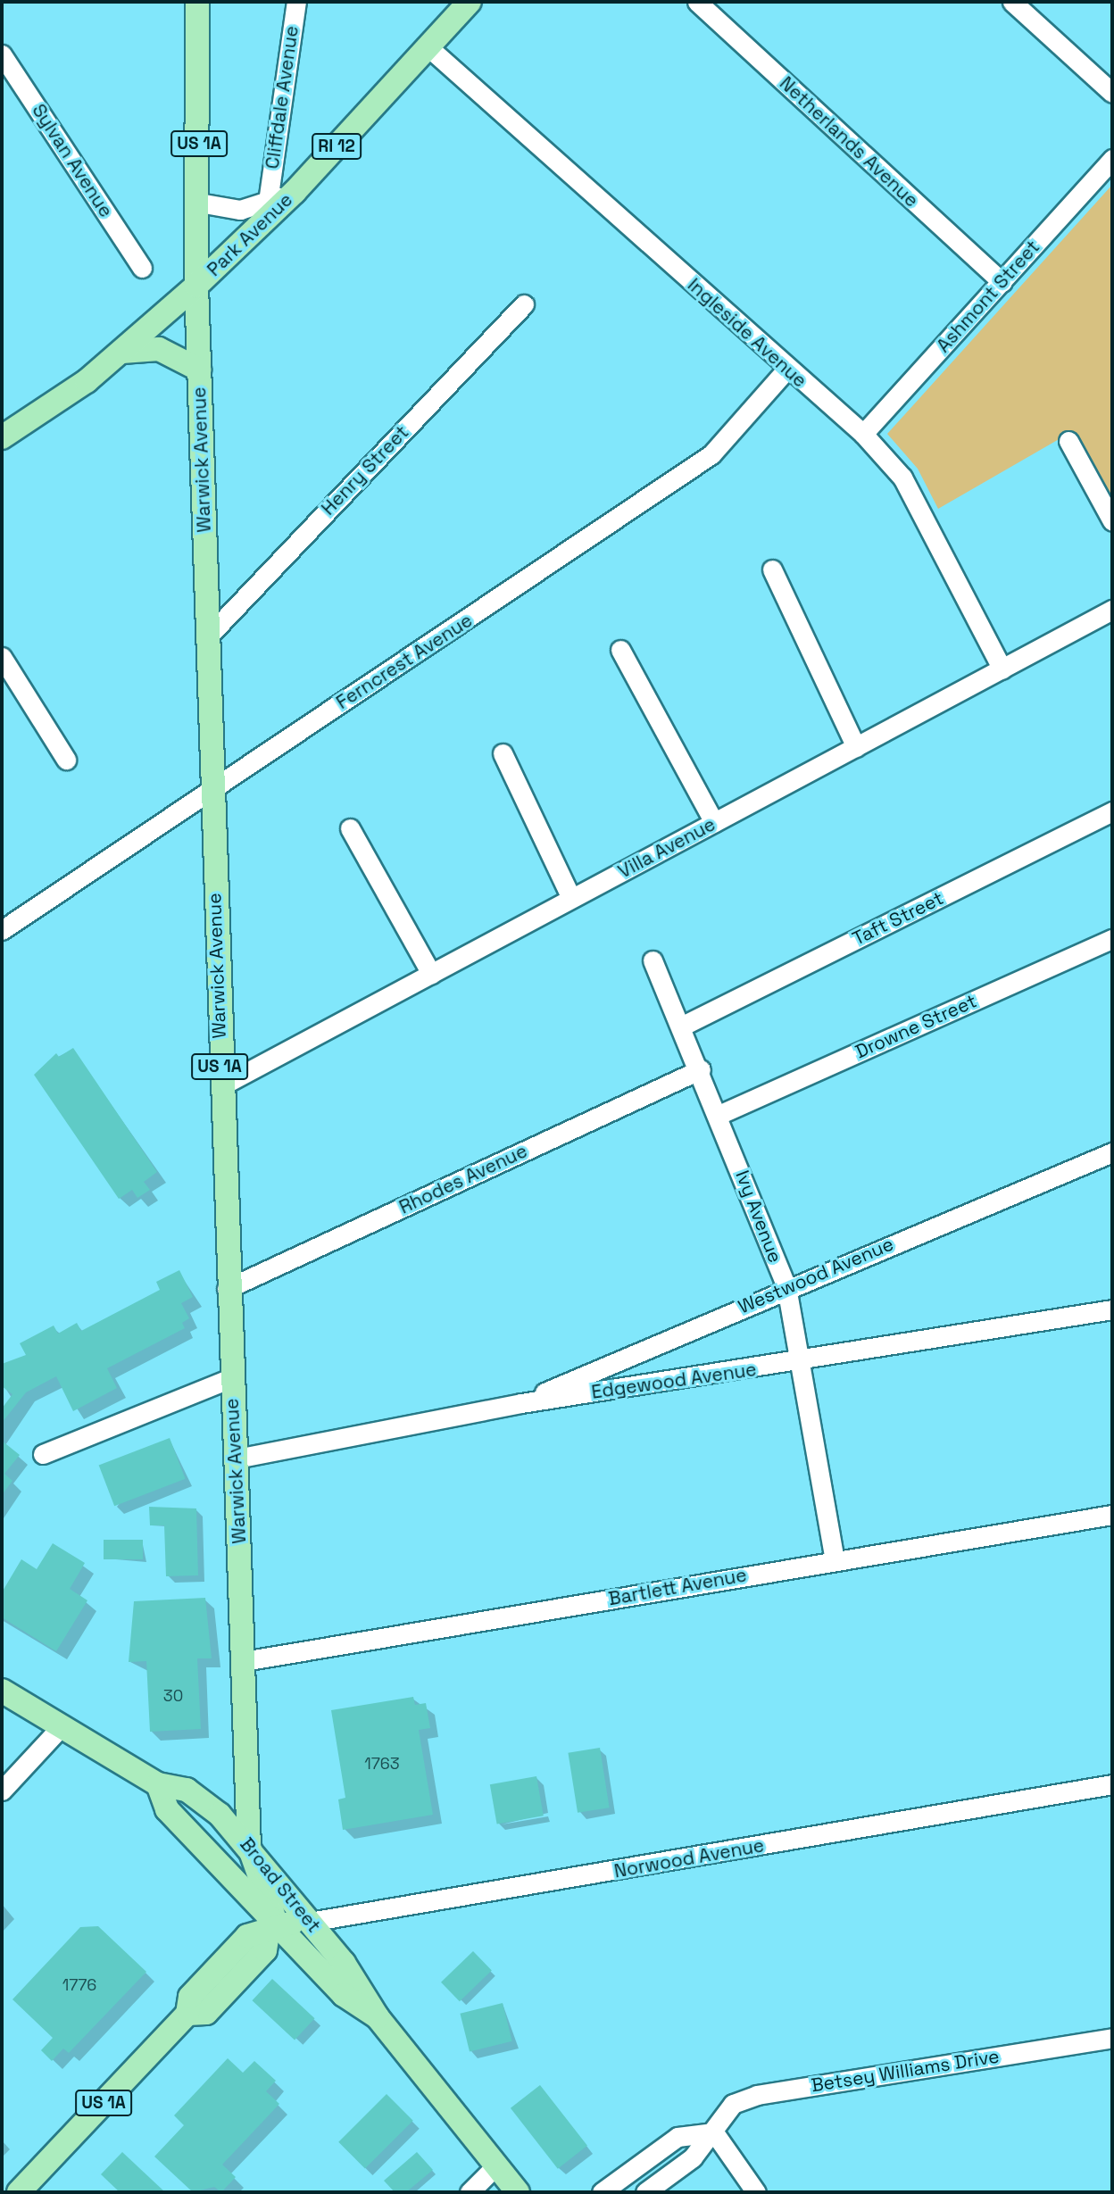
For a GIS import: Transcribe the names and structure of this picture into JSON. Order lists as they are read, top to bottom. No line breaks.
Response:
{"streets":{"main road":["US 1A","RI 12","Park Avenue","Warwick Avenue","Norwood Avenue","Broad Street"],"street":["Cliffdale Avenue","Netherlands Avenue","Sylvan Avenue","Ashmont Street","Ingleside Avenue","Henry Street","Ferncrest Avenue","Villa Avenue","Taft Street","Drowne Street","Rhodes Avenue","Ivy Avenue","Westwood Avenue","Edgewood Avenue","Bartlett Avenue","Betsey Williams Drive"]},"crossings":[["Cliffdale Avenue","Park Avenue"],["Netherlands Avenue","Ashmont Street"],["US 1A","Warwick Avenue"],["US 1A","Norwood Avenue"],["US 1A","Broad Street"],["Park Avenue","Ingleside Avenue"],["Park Avenue","Warwick Avenue"],["Ashmont Street","Ingleside Avenue"],["Ingleside Avenue","Ferncrest Avenue"],["Ingleside Avenue","Villa Avenue"],["Warwick Avenue","Henry Street"],["Warwick Avenue","Ferncrest Avenue"],["Warwick Avenue","Villa Avenue"],["Warwick Avenue","Rhodes Avenue"],["Warwick Avenue","Edgewood Avenue"],["Warwick Avenue","Bartlett Avenue"],["Warwick Avenue","Norwood Avenue"],["Warwick Avenue","Broad Street"],["Taft Street","Ivy Avenue"],["Drowne Street","Ivy Avenue"],["Rhodes Avenue","Ivy Avenue"],["Ivy Avenue","Westwood Avenue"],["Ivy Avenue","Edgewood Avenue"],["Ivy Avenue","Bartlett Avenue"],["Westwood Avenue","Edgewood Avenue"],["Norwood Avenue","Broad Street"]],"house_numbers":["30","1763","1776"]}
